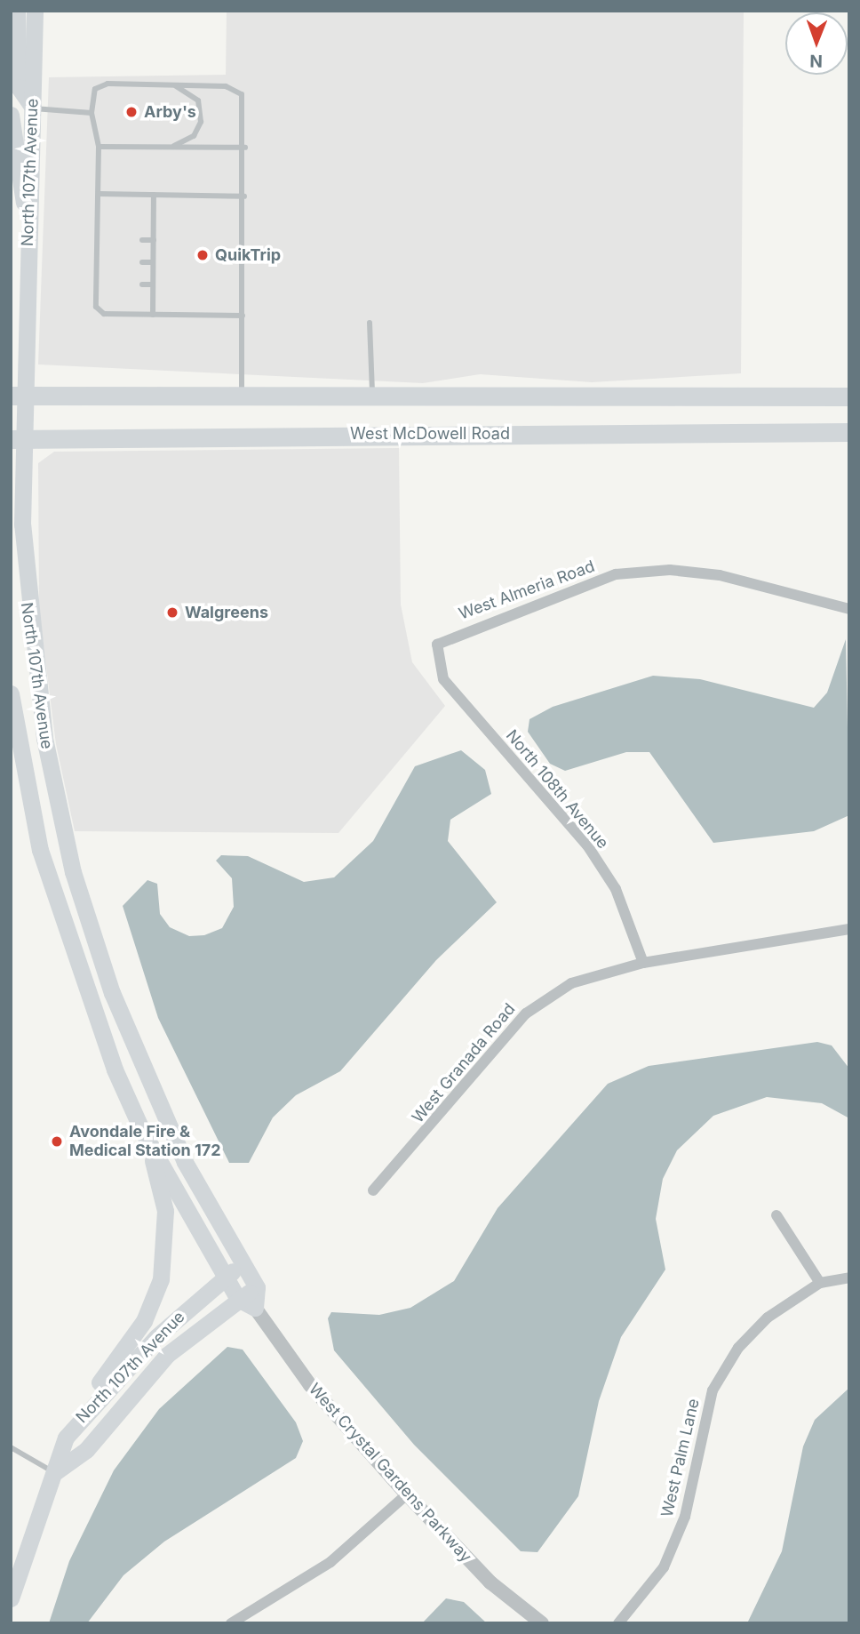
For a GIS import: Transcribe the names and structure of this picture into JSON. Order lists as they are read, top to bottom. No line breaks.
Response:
{"streets":{"main road":["North 107th Avenue","West McDowell Road","West Crystal Gardens Parkway"],"street":["West Almeria Road","North 108th Avenue","West Granada Road","West Palm Lane"]},"crossings":[["North 107th Avenue","West McDowell Road"],["North 107th Avenue","West Crystal Gardens Parkway"],["West Almeria Road","North 108th Avenue"],["North 108th Avenue","West Granada Road"]],"places":["Arby's","QuikTrip","Walgreens","Avondale Fire & Medical Station 172"],"north":"bottom"}
